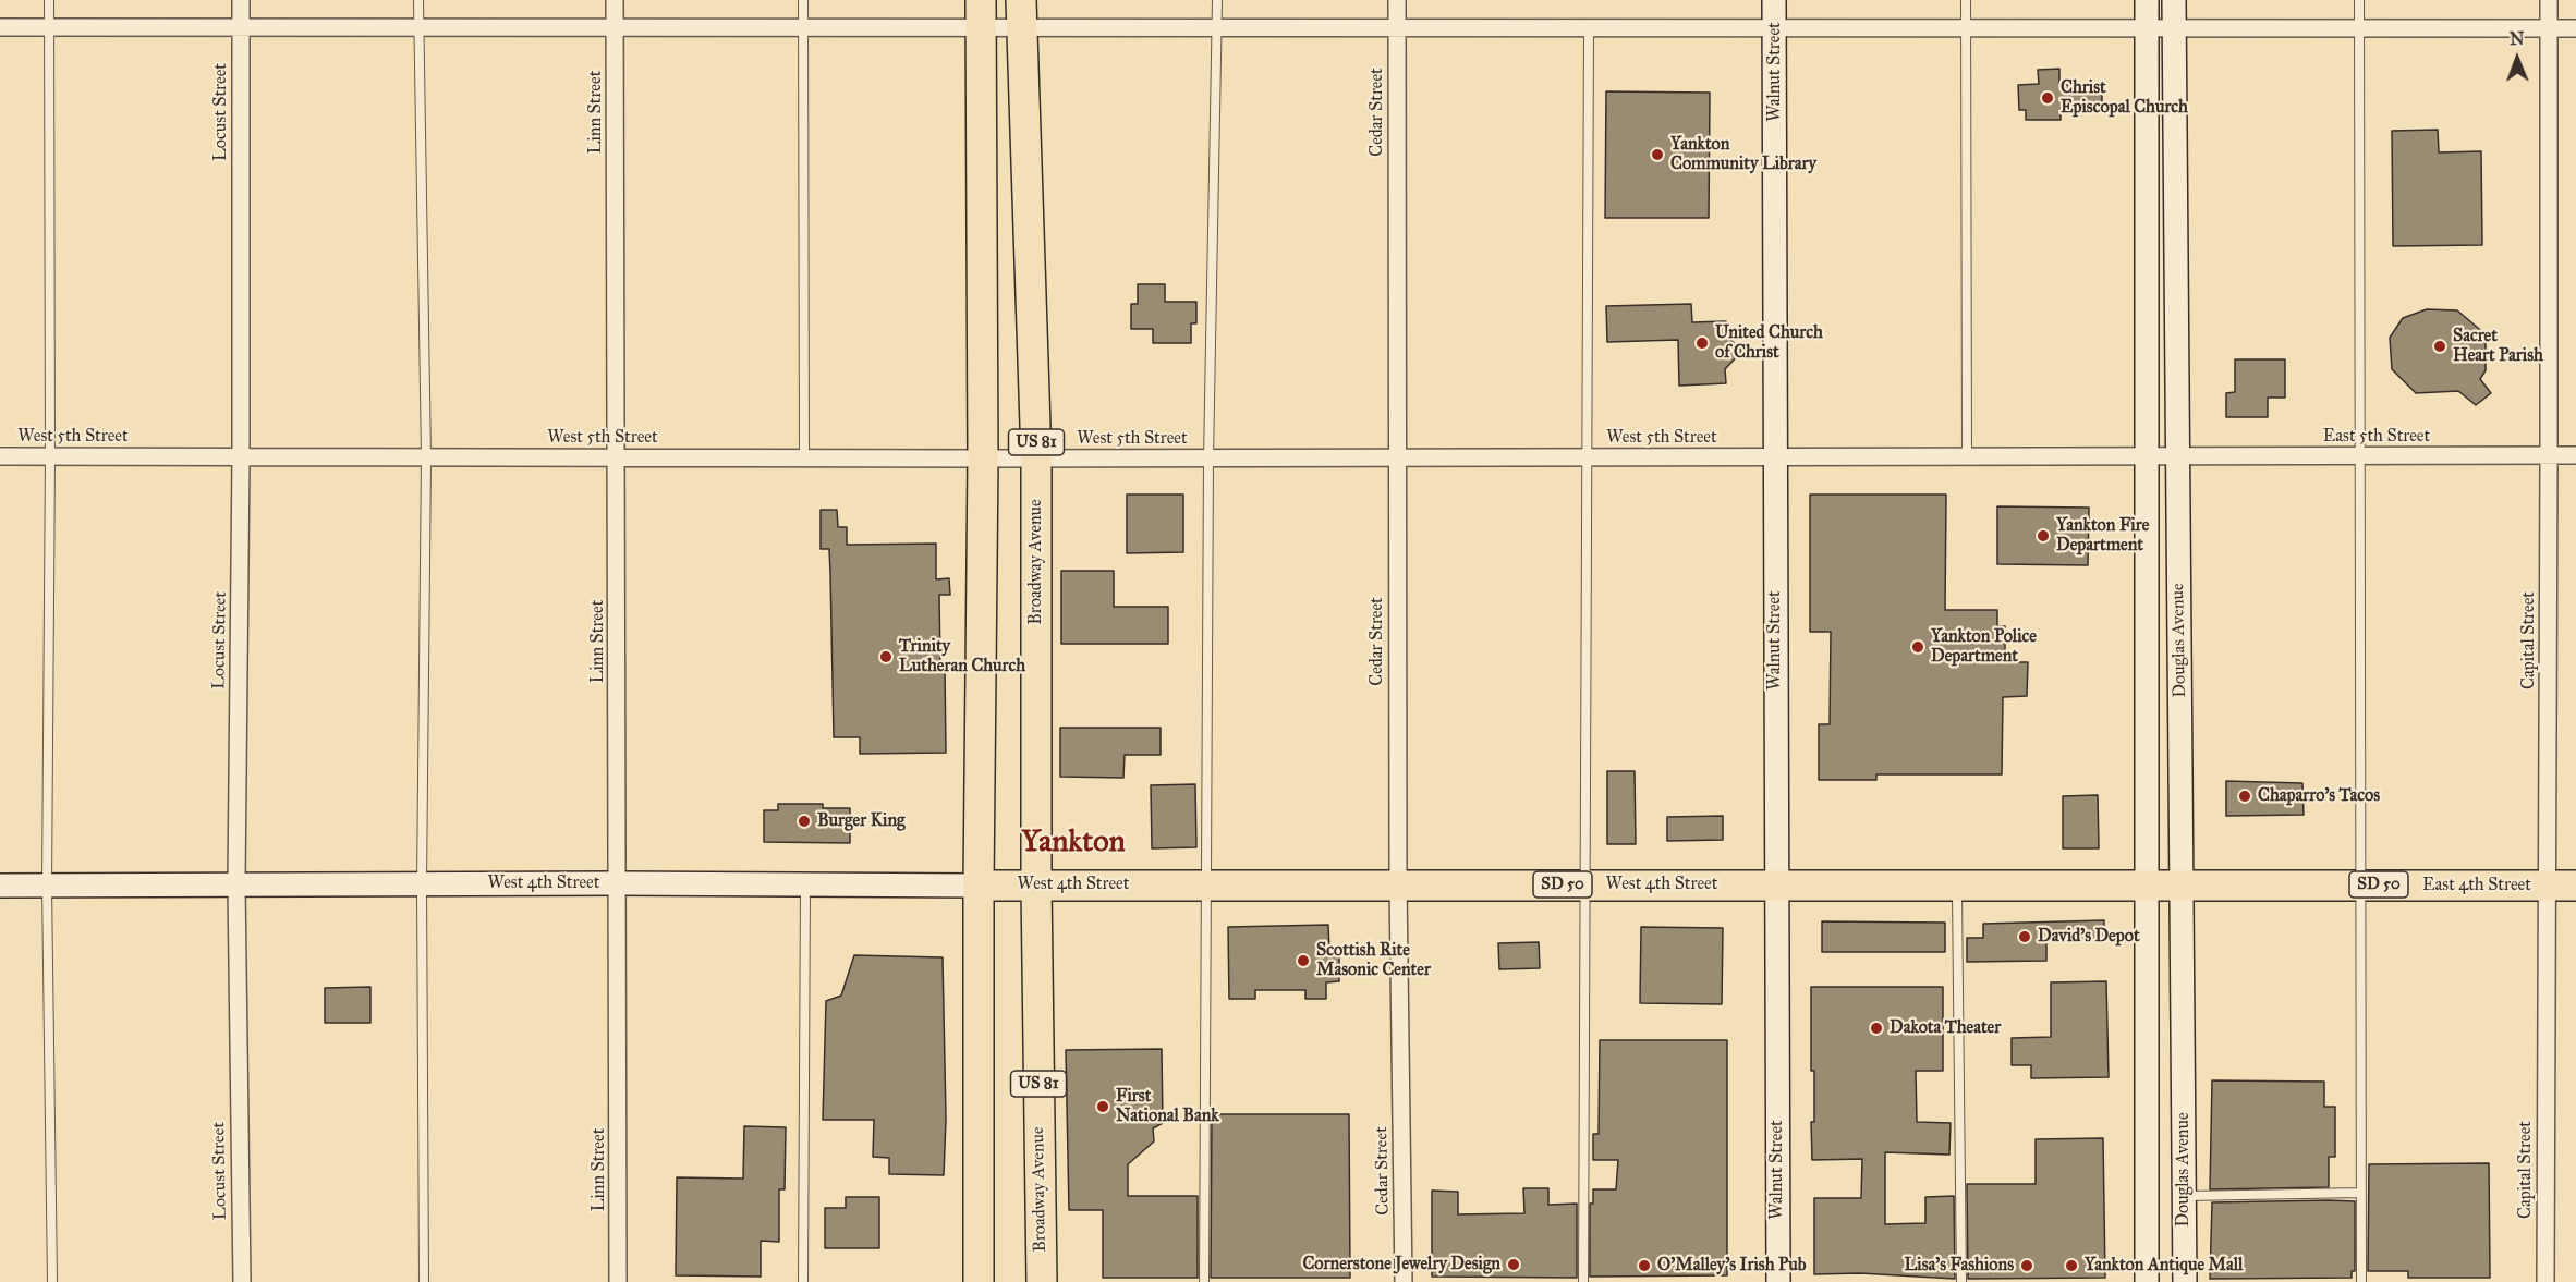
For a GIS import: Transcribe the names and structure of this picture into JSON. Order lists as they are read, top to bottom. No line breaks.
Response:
{"streets":{"highway":["US 81","Broadway Avenue","West 4th Street","SD 50","East 4th Street"],"street":["Walnut Street","Locust Street","Linn Street","Cedar Street","West 5th Street","East 5th Street","Douglas Avenue","Capital Street"]},"crossings":[["Walnut Street","West 5th Street"],["Walnut Street","West 4th Street"],["Locust Street","West 5th Street"],["Locust Street","West 4th Street"],["Linn Street","West 5th Street"],["Linn Street","West 4th Street"],["Cedar Street","West 5th Street"],["Cedar Street","West 4th Street"],["West 5th Street","East 5th Street"],["West 5th Street","US 81"],["West 5th Street","Broadway Avenue"],["West 5th Street","Douglas Avenue"],["East 5th Street","Douglas Avenue"],["East 5th Street","Capital Street"],["US 81","West 4th Street"],["Broadway Avenue","West 4th Street"],["Douglas Avenue","West 4th Street"],["Douglas Avenue","SD 50"],["Douglas Avenue","East 4th Street"],["Capital Street","East 4th Street"],["West 4th Street","SD 50"],["SD 50","East 4th Street"]],"districts":["Yankton"],"places":["Christ Episcopal Church","Yankton Community Library","United Church of Christ","Sacret Heart Parish","Yankton Fire Department","Yankton Police Department","Trinity Lutheran Church","Chaparro's Tacos","Burger King","David's Depot","Scottish Rite Masonic Center","Dakota Theater","First National Bank","Cornerstone Jewelry Design","O'Malley's Irish Pub","Lisa's Fashions","Yankton Antique Mall"],"north":"top"}
